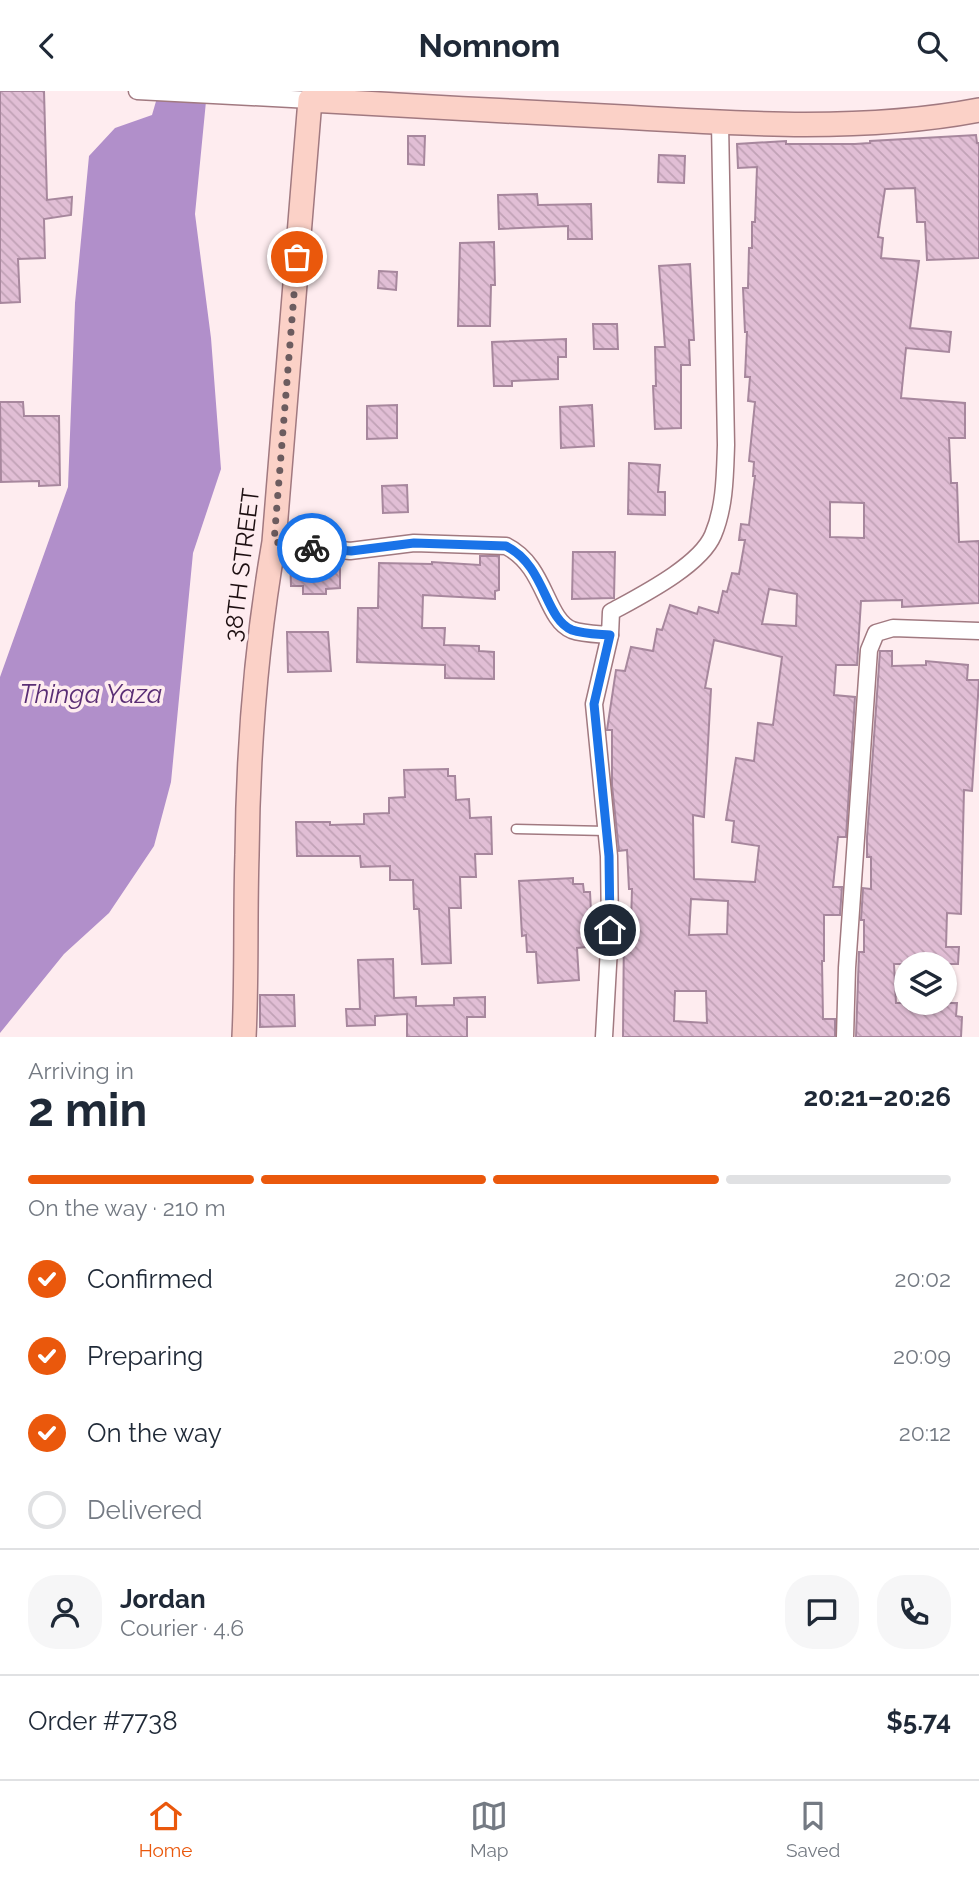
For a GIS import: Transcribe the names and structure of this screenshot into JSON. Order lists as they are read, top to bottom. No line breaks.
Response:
{"streets":{"main road":["38TH STREET"]},"water":["Thinga Yaza"],"page":{"header":"Nomnom","heading":["2 min","Arriving in","20:21–20:26"],"panel":["Jordan","Courier · 4.6","Order #7738","$5.74"],"bar":"On the way · 210 m","list":[["Confirmed","20:02"],["Preparing","20:09"],["On the way","20:12"],"Delivered"],"tabs":["Home","Map","Saved"]}}
